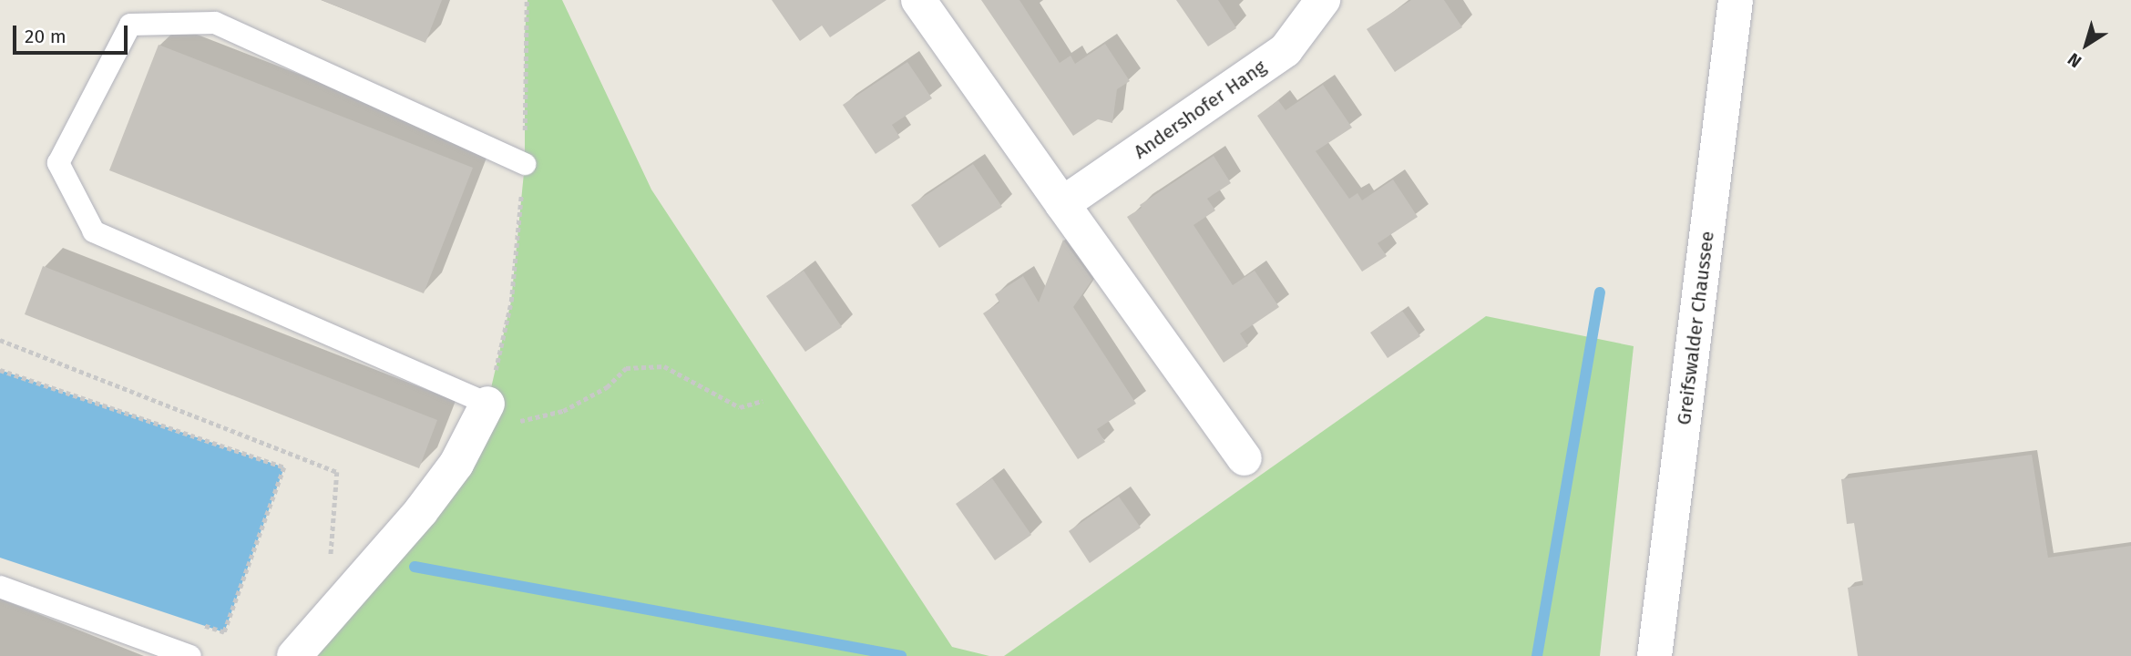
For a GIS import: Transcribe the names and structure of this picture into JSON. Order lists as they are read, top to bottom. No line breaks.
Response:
{"streets":{"street":["Andershofer Hang","Greifswalder Chaussee"]},"scale_bar":"20 m","north":"bottom left"}
